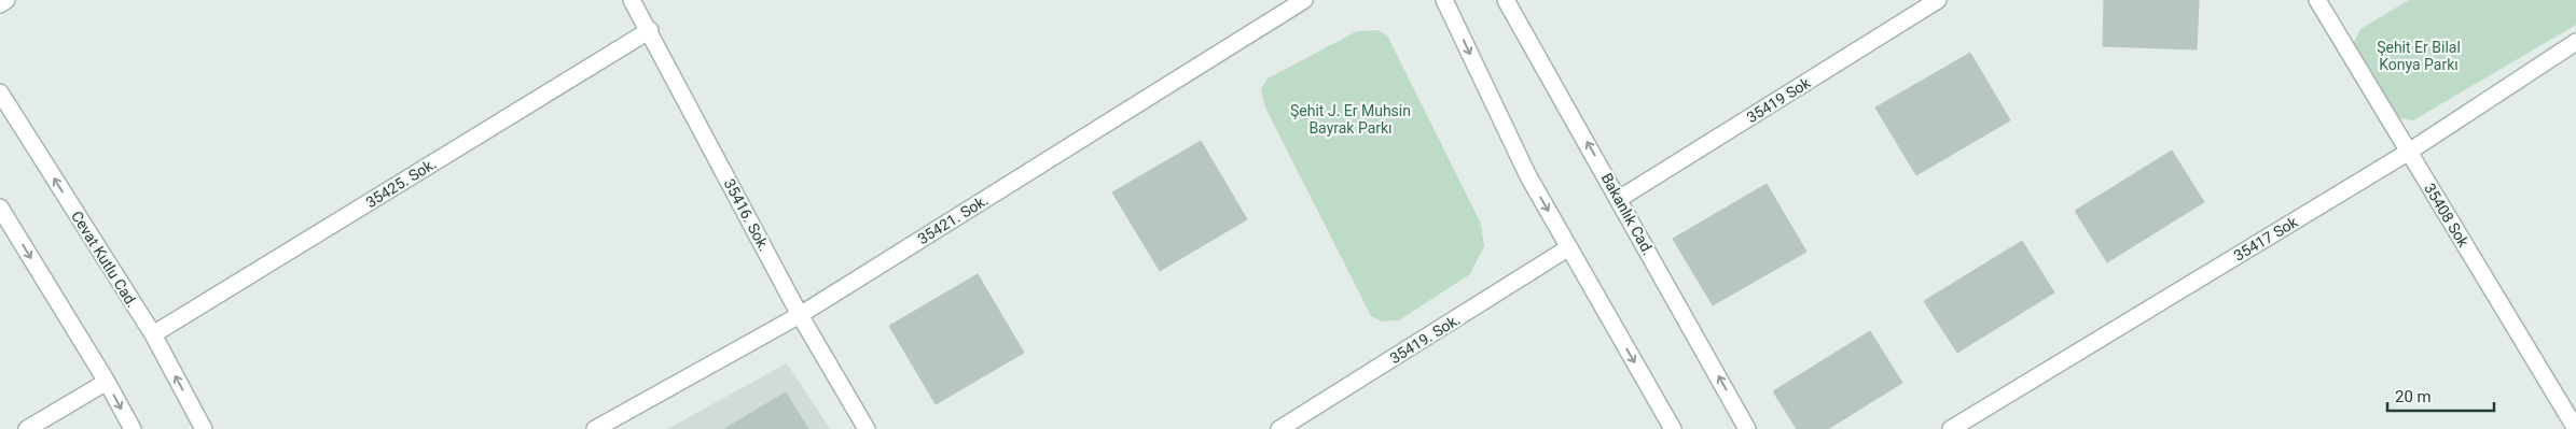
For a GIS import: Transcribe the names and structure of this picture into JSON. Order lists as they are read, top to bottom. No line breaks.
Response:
{"streets":{"street":["35419 Sok","35425. Sok.","Bakanlık Cad.","35416. Sok.","35408 Sok","35421. Sok.","35417 Sok","Cevat Kutlu Cad.","35419. Sok."]},"crossings":[["35419 Sok","Bakanlık Cad."],["35425. Sok.","35416. Sok."],["35425. Sok.","Cevat Kutlu Cad."],["35416. Sok.","35421. Sok."],["35408 Sok","35417 Sok"]],"parks":["Şehit Er Bilal Konya Parkı","Şehit J. Er Muhsin Bayrak Parkı"],"scale_bar":"20 m"}
